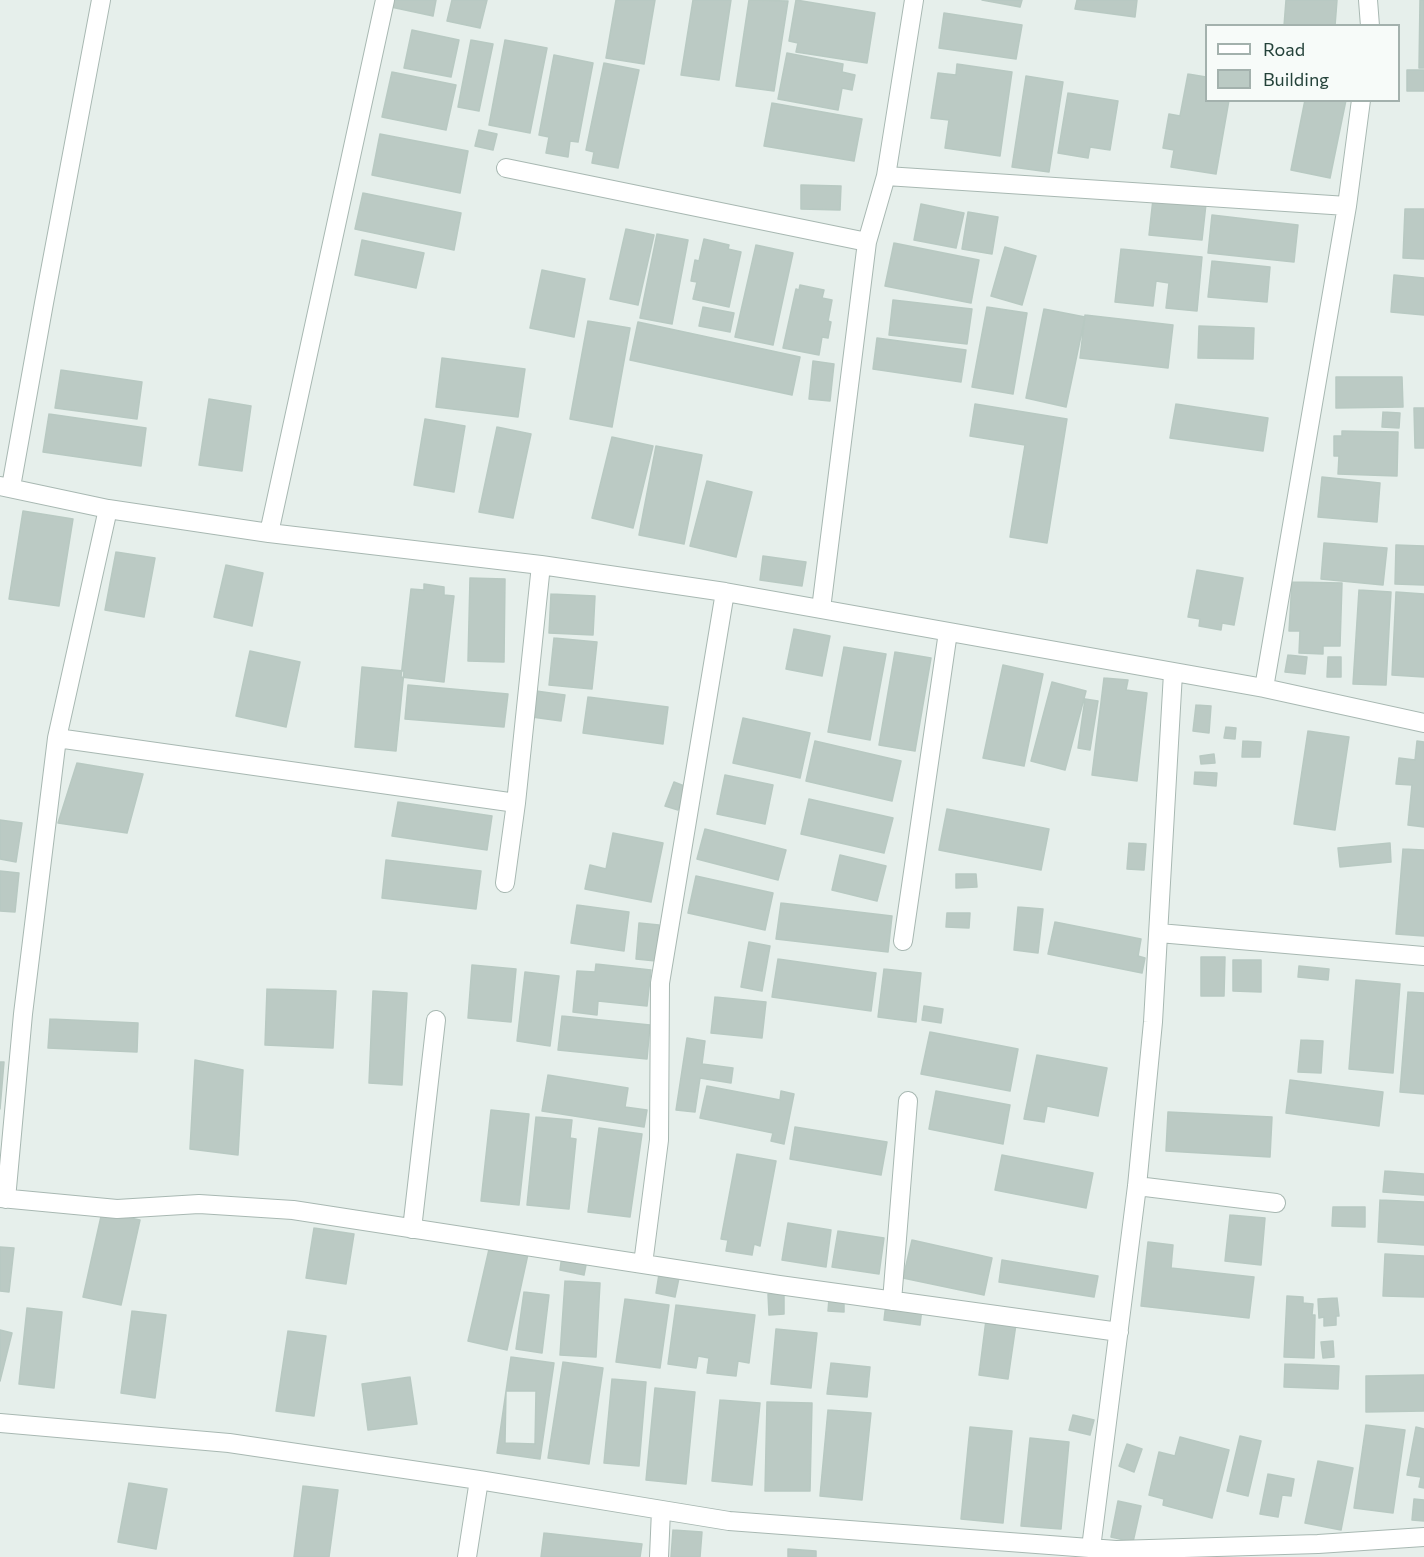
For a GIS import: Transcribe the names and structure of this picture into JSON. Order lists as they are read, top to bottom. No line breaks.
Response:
{"legend":["Road","Building"]}
